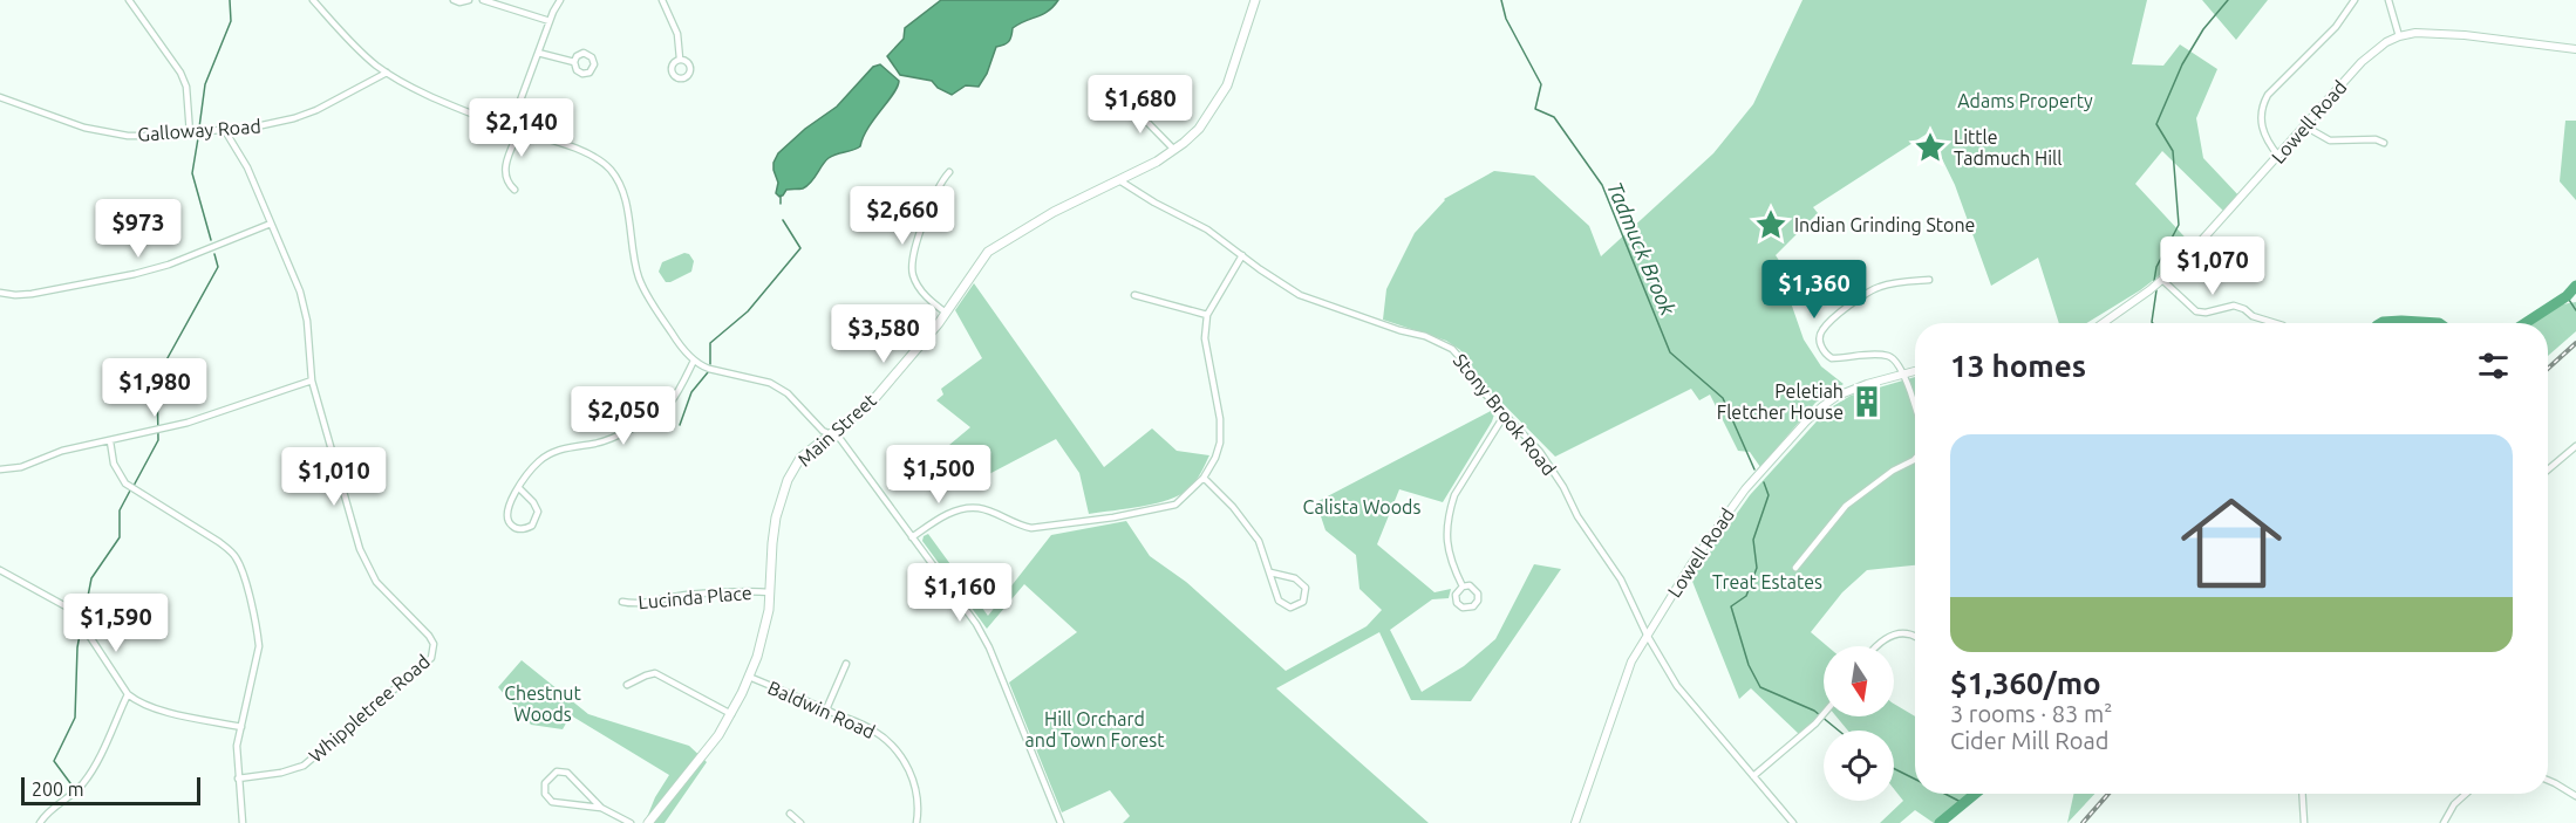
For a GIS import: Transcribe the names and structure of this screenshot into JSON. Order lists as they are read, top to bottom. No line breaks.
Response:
{"streets":{"main road":["Main Street"],"street":["Lowell Road","Galloway Road","Stony Brook Road","Lucinda Place","Whippletree Road","Baldwin Road"]},"crossings":[["Lowell Road","Stony Brook Road"],["Galloway Road","Whippletree Road"],["Stony Brook Road","Main Street"],["Main Street","Lucinda Place"],["Main Street","Baldwin Road"]],"water":["Tadmuck Brook"],"parks":["Adams Property","Calista Woods","Treat Estates","Chestnut Woods","Hill Orchard and Town Forest"],"places":{"place":["Little Tadmuch Hill","Indian Grinding Stone"],"building":["Peletiah Fletcher House"]},"scale_bar":"200 m","north":"bottom","page":{"price":["$1,680","$2,140","$2,660","$973","$1,070","$1,360","$3,580","$1,980","$2,050","$1,500","$1,010","$1,160","$1,590"],"heading":"13 homes","list":[{"name":"$1,360/mo","note":"3 rooms · 83 m² · Cider Mill Road"}],"scale":"200 m"}}
